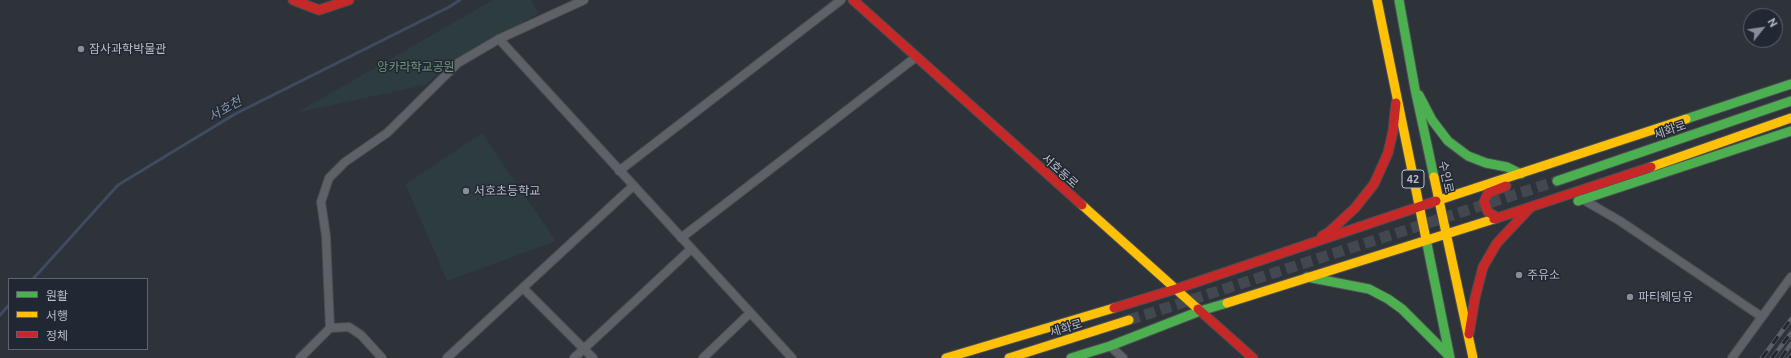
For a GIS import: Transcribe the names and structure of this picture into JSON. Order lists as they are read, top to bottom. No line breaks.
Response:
{"streets":{"main road":["세화로","서호동로","수인로","42"]},"water":["서호천"],"parks":["앙카라학교공원"],"places":["잠사과학박물관","서호초등학교","주유소","파티웨딩유"],"legend":["원활","서행","정체"],"north":"top right"}
